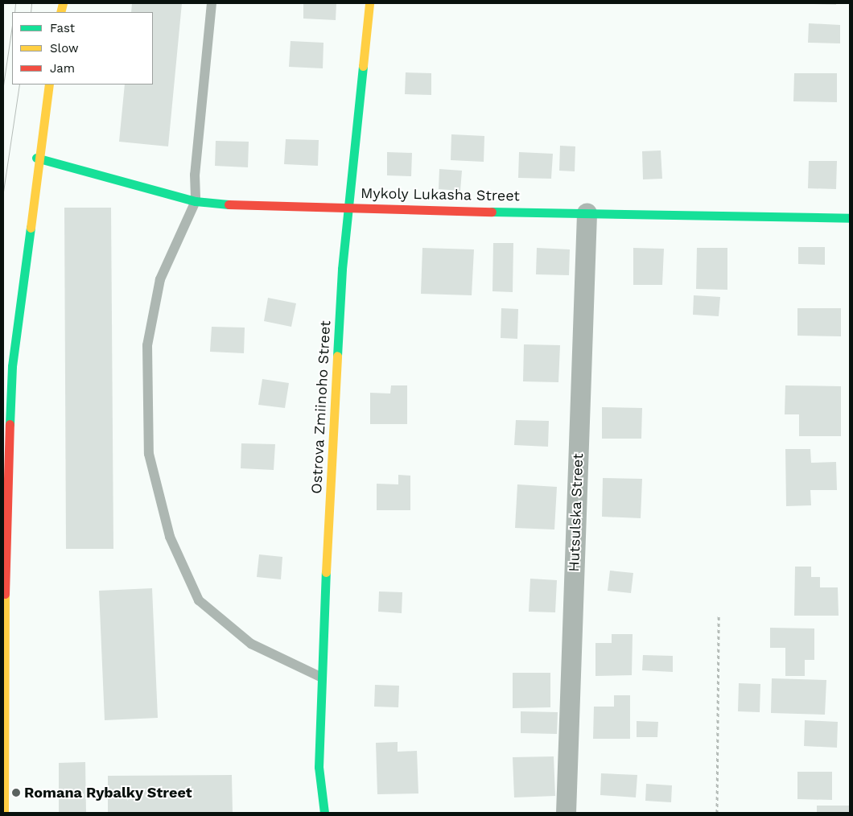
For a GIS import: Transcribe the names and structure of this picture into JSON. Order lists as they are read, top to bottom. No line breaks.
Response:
{"streets":{"street":["Mykoly Lukasha Street","Ostrova Zmiinoho Street","Hutsulska Street"]},"crossings":[["Mykoly Lukasha Street","Ostrova Zmiinoho Street"],["Mykoly Lukasha Street","Hutsulska Street"]],"places":["Romana Rybalky Street"],"legend":["Fast","Slow","Jam"]}
